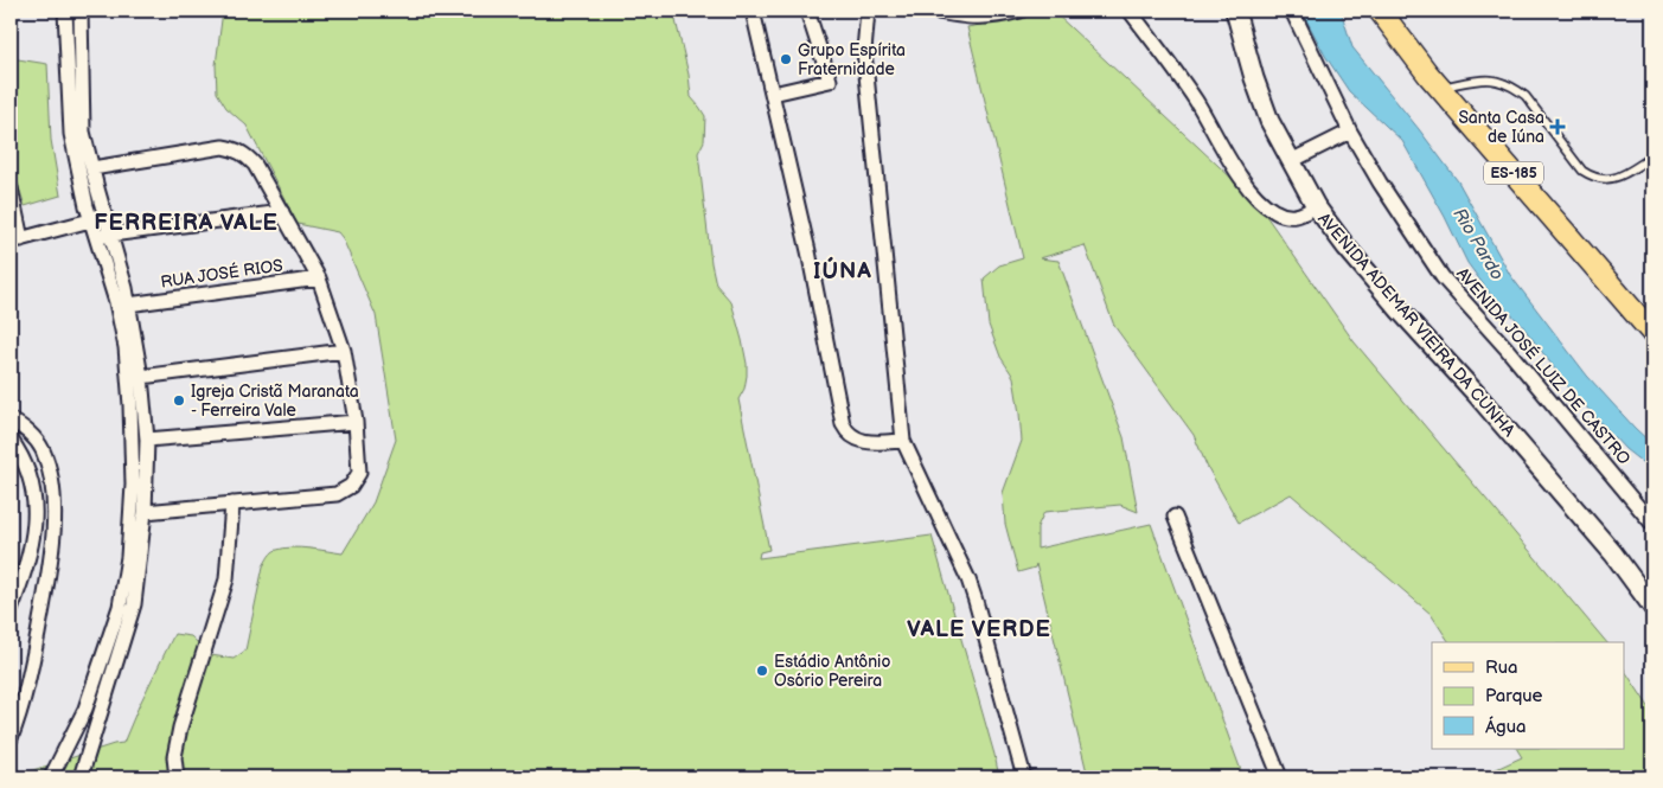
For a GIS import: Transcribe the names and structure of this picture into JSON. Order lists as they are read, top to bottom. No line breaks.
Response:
{"streets":{"main road":["ES-185"],"street":["RUA JOSÉ RIOS","AVENIDA ADEMAR VIEIRA DA CUNHA","AVENIDA JOSÉ LUIZ DE CASTRO"]},"districts":["FERREIRA VALE","IÚNA","VALE VERDE"],"water":["Rio Pardo"],"places":{"other":["Grupo Espírita Fraternidade","Igreja Cristã Maranata - Ferreira Vale","Estádio Antônio Osório Pereira"],"health":["Santa Casa de Iúna"]},"legend":["Rua","Parque","Água"]}
